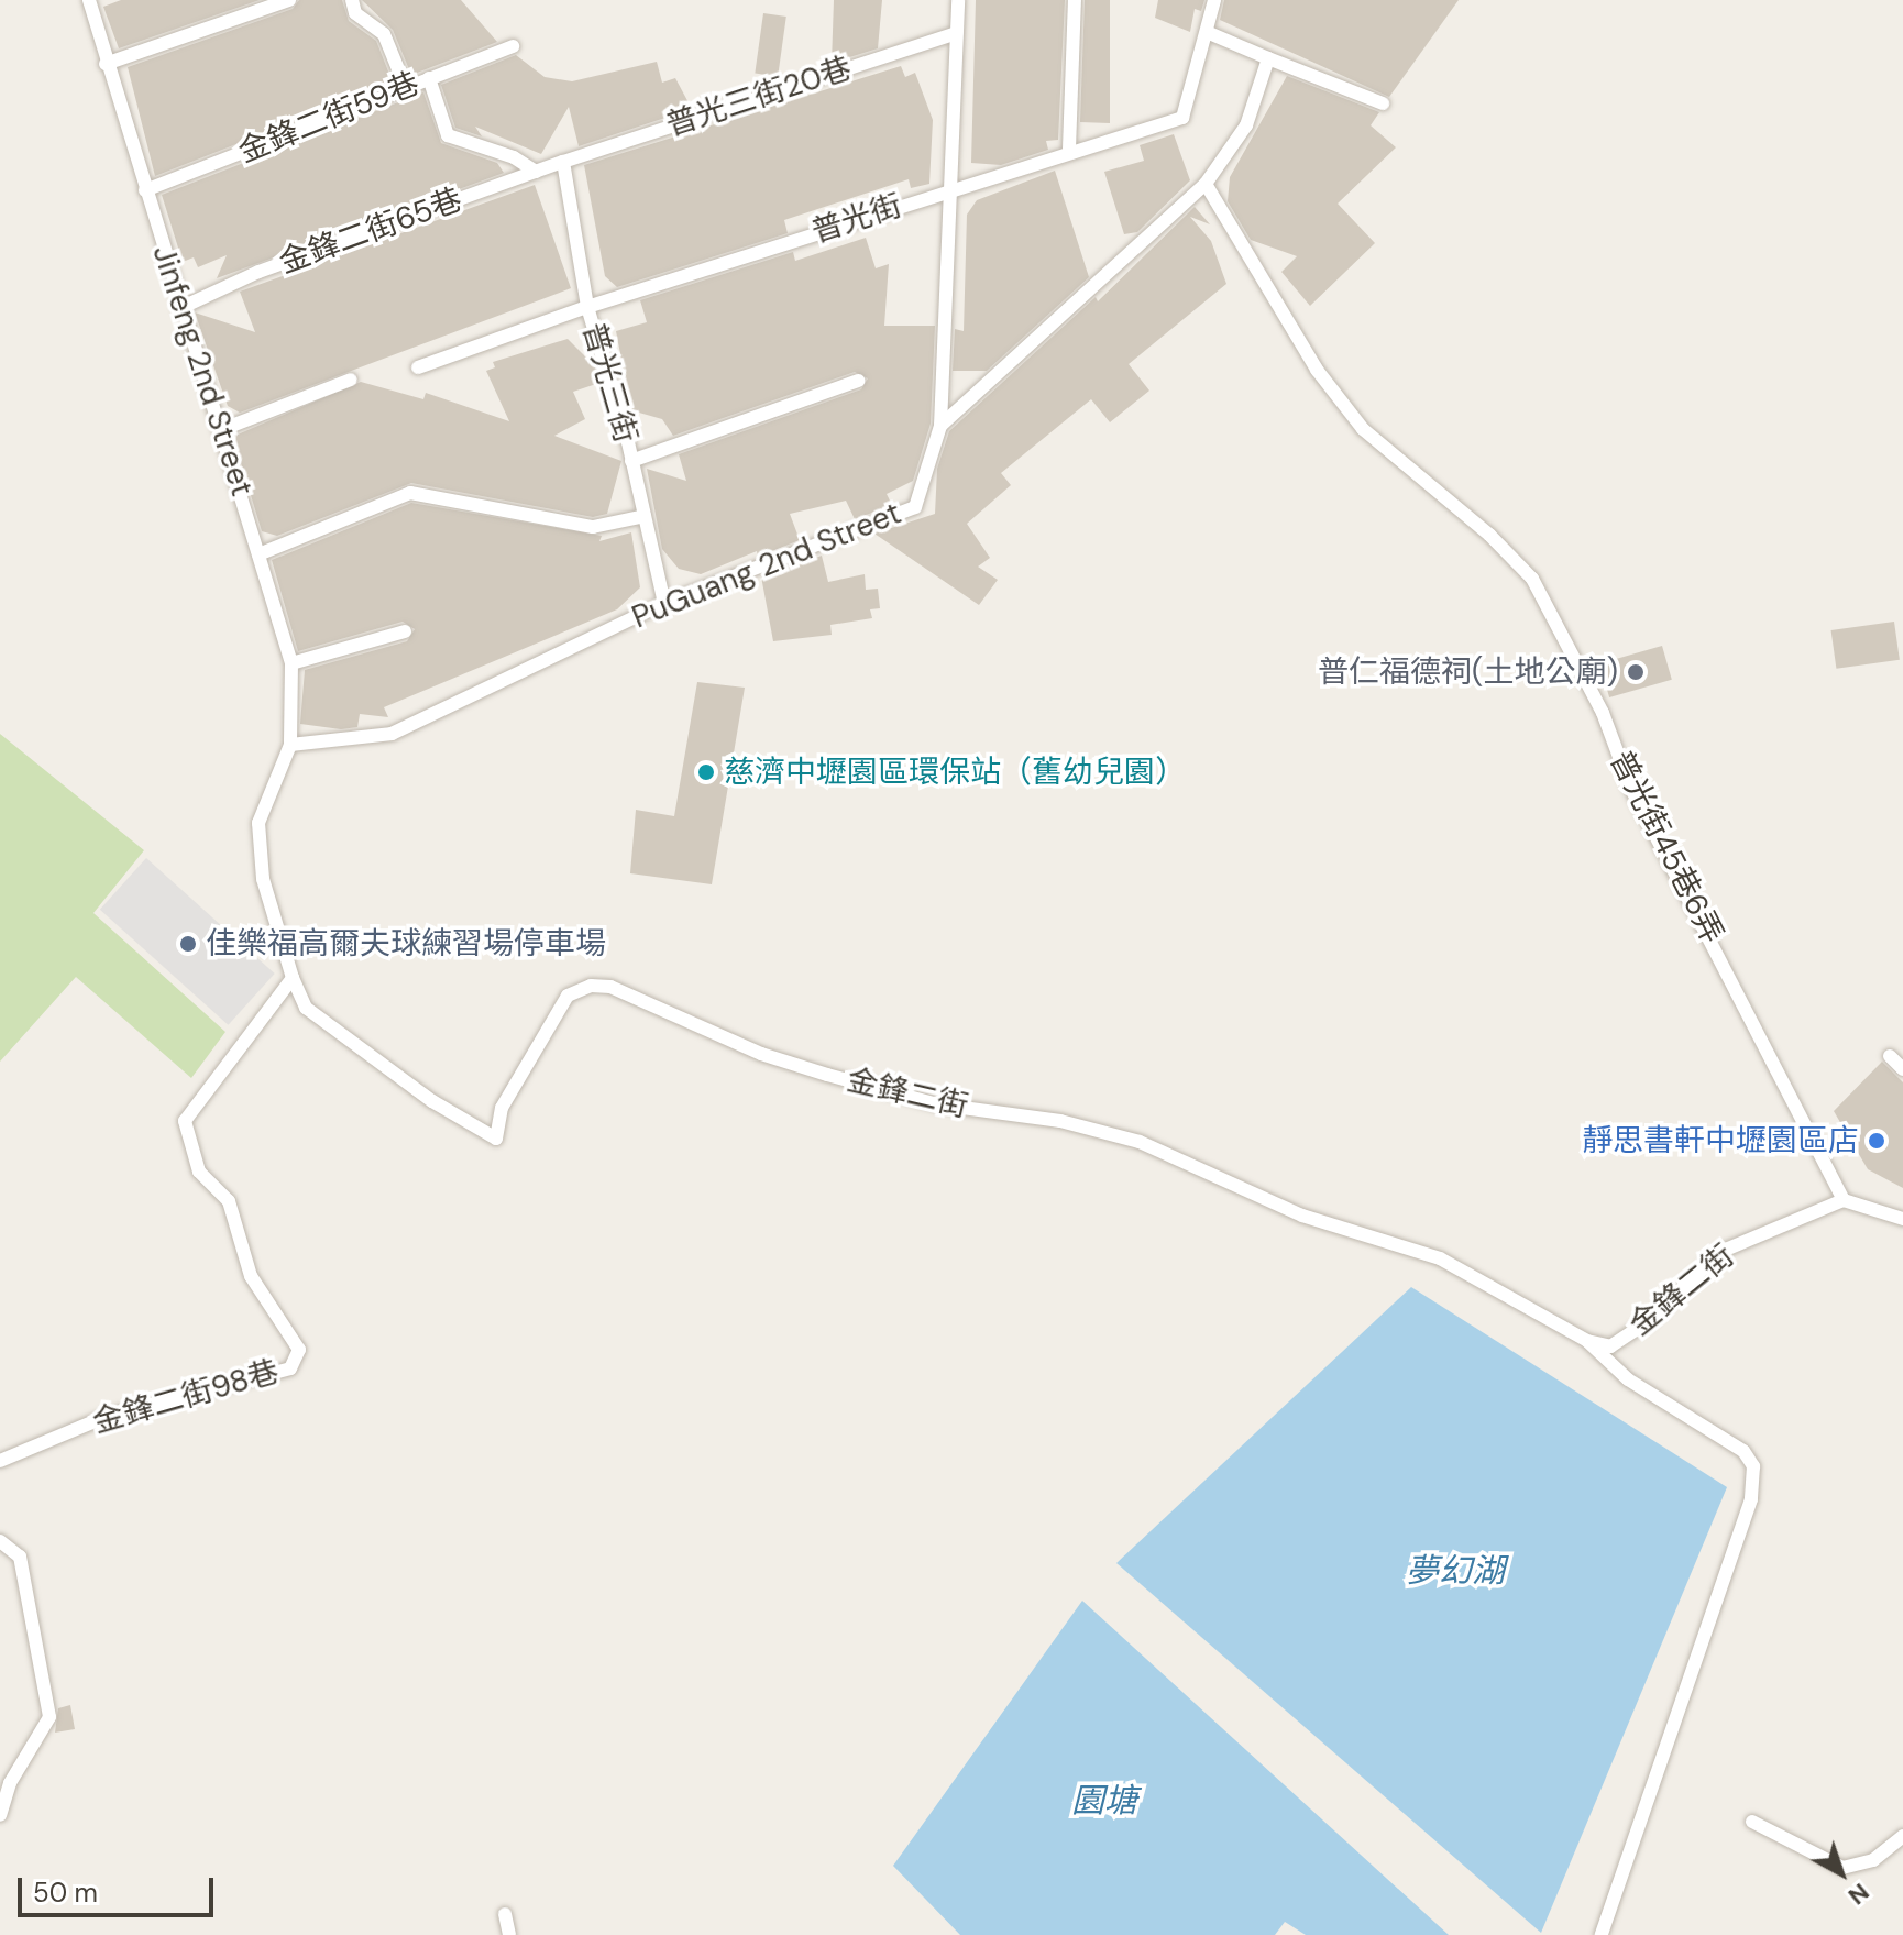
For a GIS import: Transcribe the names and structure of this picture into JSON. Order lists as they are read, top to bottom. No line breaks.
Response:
{"streets":{"lane":["普光三街20巷","金鋒二街59巷","普光街","金鋒二街65巷","Jinfeng 2nd Street","普光三街","PuGuang 2nd Street","普光街45巷6弄","金鋒二街","金鋒二街98巷"]},"crossings":[["普光三街20巷","金鋒二街65巷"],["普光三街20巷","普光三街"],["普光三街20巷","PuGuang 2nd Street"],["金鋒二街59巷","Jinfeng 2nd Street"],["普光街","普光三街"],["普光街","PuGuang 2nd Street"],["金鋒二街65巷","Jinfeng 2nd Street"],["金鋒二街65巷","普光三街"],["Jinfeng 2nd Street","PuGuang 2nd Street"],["Jinfeng 2nd Street","金鋒二街"],["普光三街","PuGuang 2nd Street"],["PuGuang 2nd Street","金鋒二街"],["普光街45巷6弄","金鋒二街"],["金鋒二街","金鋒二街98巷"]],"water":["夢幻湖","園塘"],"places":["普仁福德祠(土地公廟)","慈濟中壢園區環保站（舊幼兒園）","佳樂福高爾夫球練習場停車場","靜思書軒中壢園區店"],"scale_bar":"50 m","north":"bottom right"}
